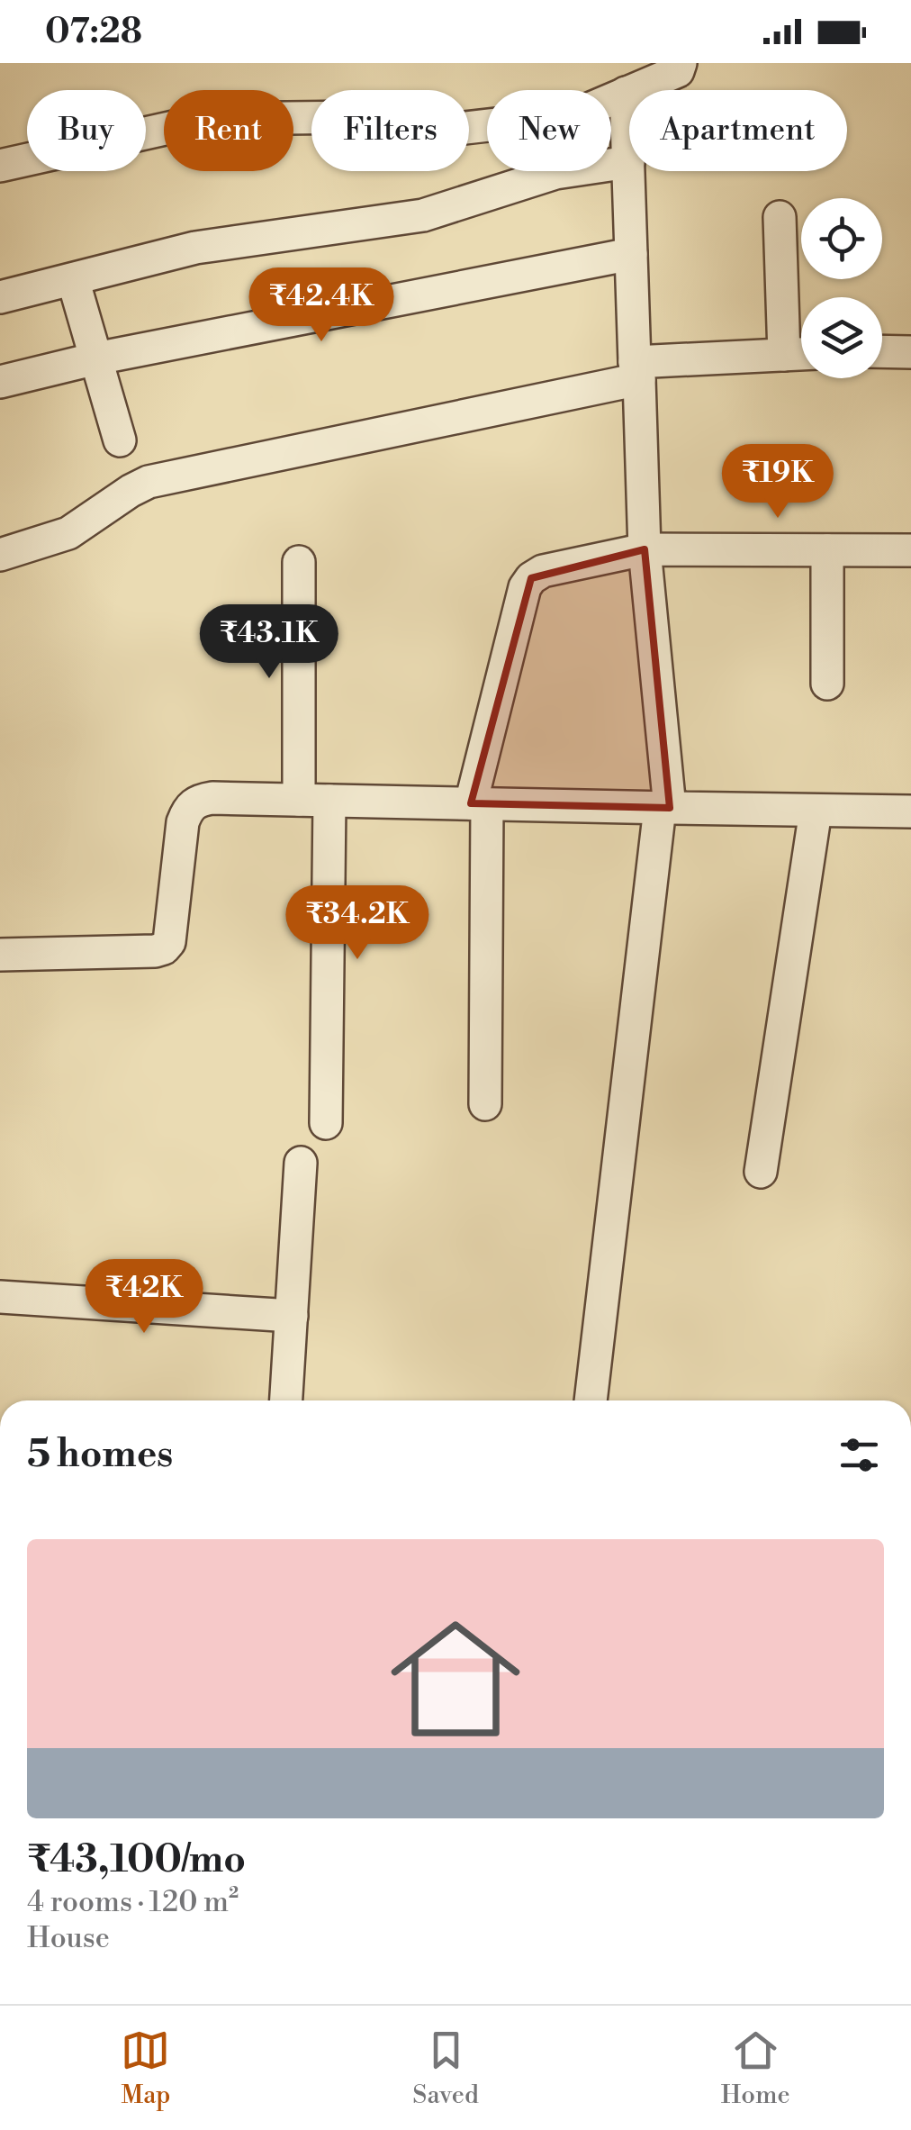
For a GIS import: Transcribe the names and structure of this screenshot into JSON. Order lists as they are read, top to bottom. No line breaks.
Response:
{"page":{"status":"07:28","chip":["Buy","Rent","Filters","New","Apartment"],"price":["₹42.4K","₹19K","₹43.1K","₹34.2K","₹42K"],"heading":"5 homes","list":[{"name":"₹43,100/mo","note":"4 rooms · 120 m² · House"}],"tabs":["Map","Saved","Home"]}}
